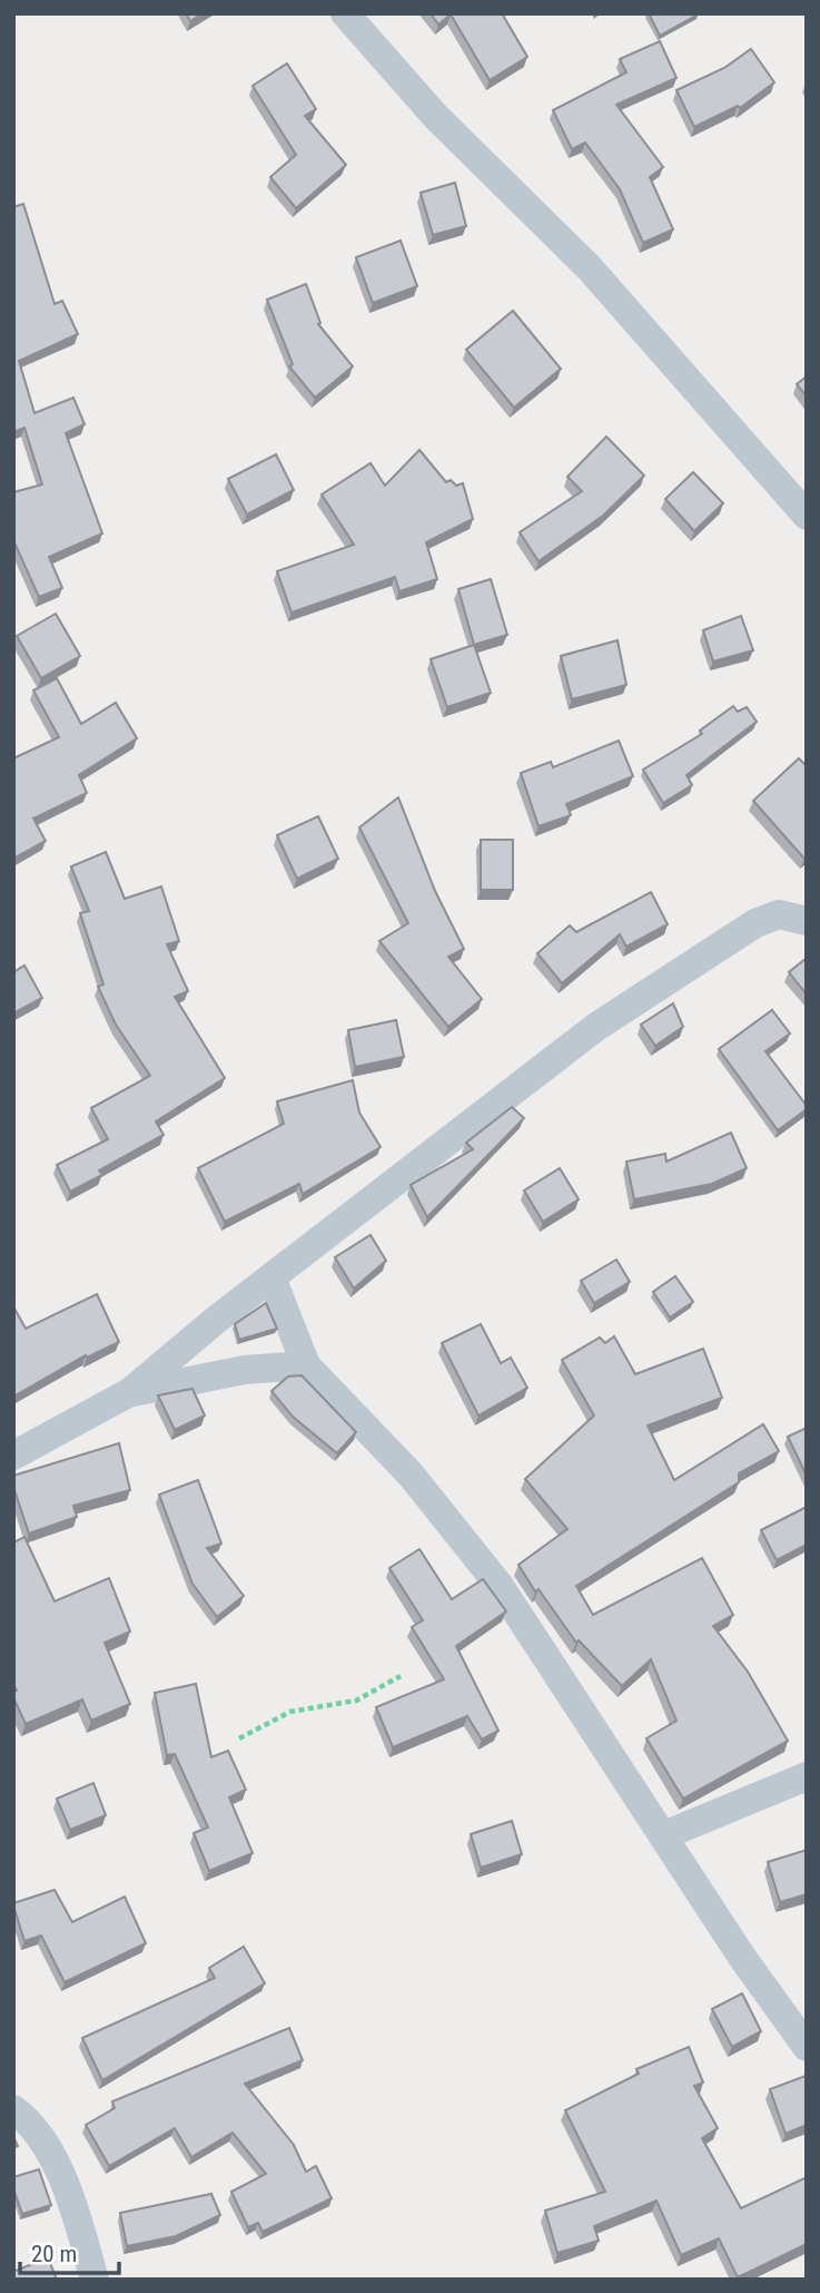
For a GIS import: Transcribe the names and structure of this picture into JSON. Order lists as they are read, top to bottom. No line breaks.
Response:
{"scale_bar":"20 m"}
